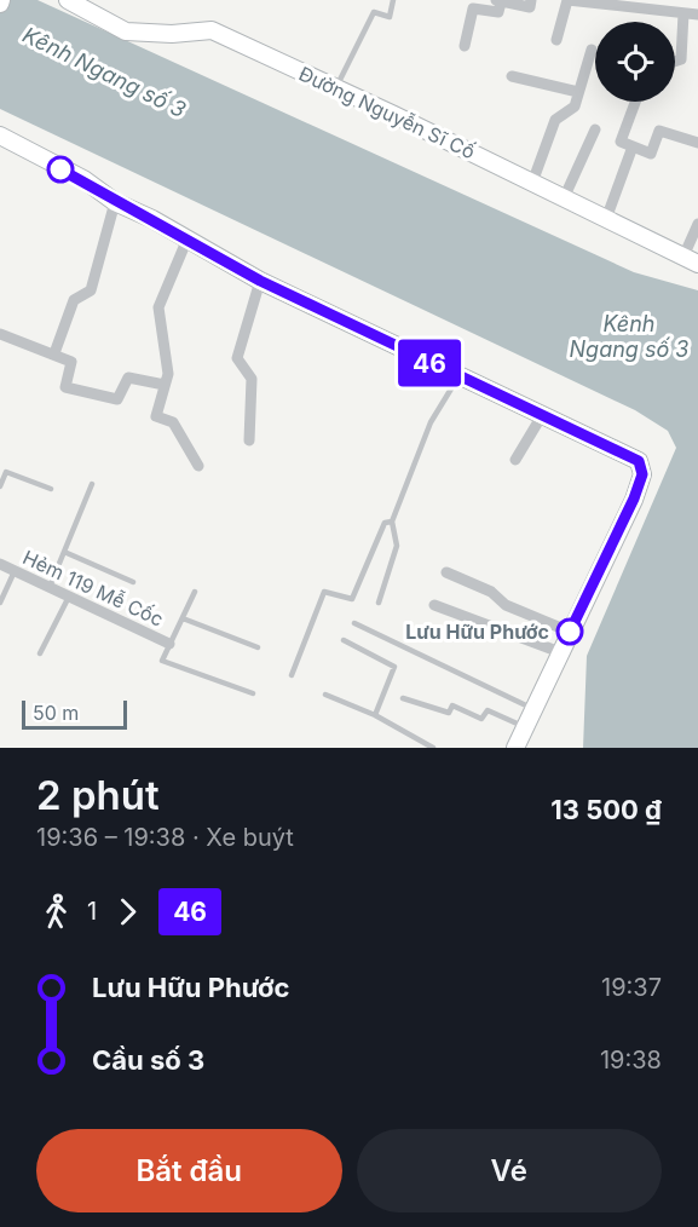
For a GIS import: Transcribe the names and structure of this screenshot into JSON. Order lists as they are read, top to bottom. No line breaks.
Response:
{"streets":{"street":["Đường Nguyễn Sĩ Cố","Hẻm 119 Mễ Cốc"]},"water":["Kênh Ngang số 3"],"places":["Lưu Hữu Phước"],"lines":["bus line 46"],"scale_bar":"50 m","page":{"on_map":"46","scale":"50 m","heading":["2 phút","19:36 – 19:38 · Xe buýt","13 500 ₫"],"legs":["1","46"],"list":[{"name":"Lưu Hữu Phước","value":"19:37"},{"name":"Cầu số 3","value":"19:38"}],"buttons":["Bắt đầu","Vé"]}}
